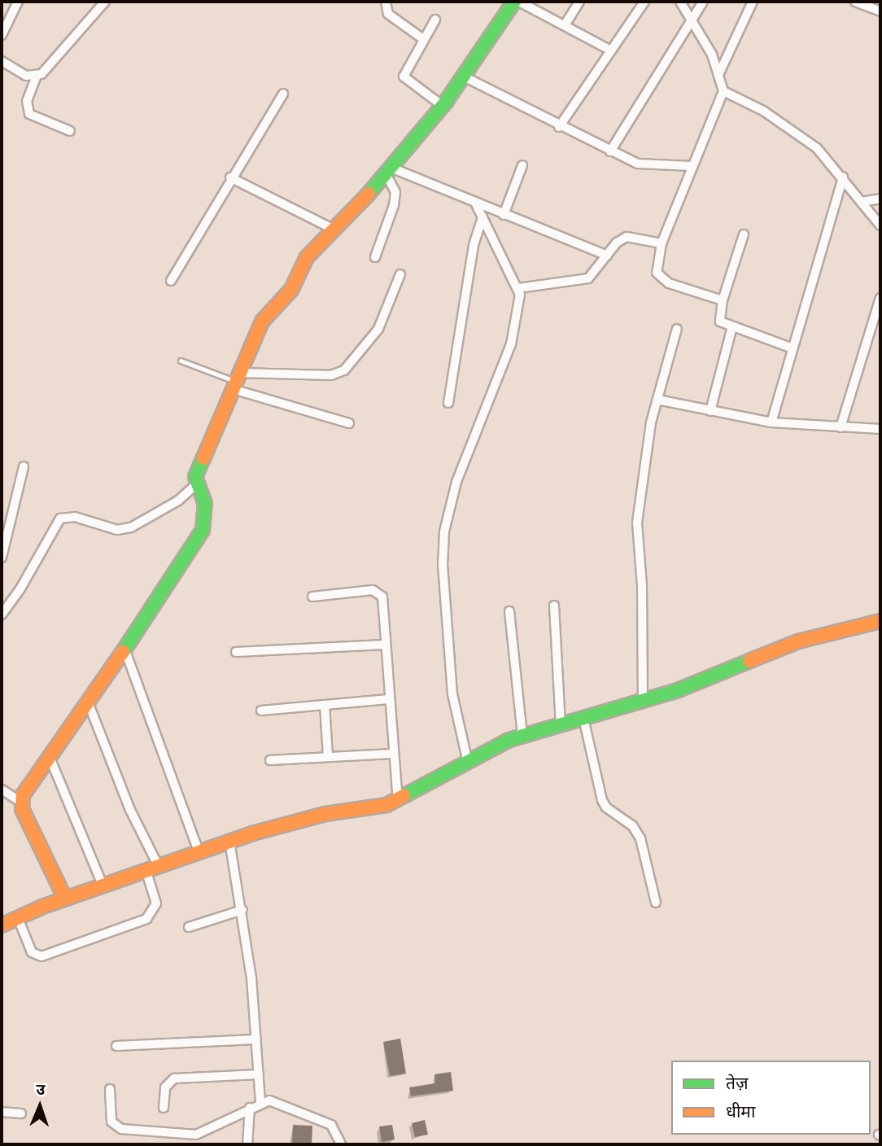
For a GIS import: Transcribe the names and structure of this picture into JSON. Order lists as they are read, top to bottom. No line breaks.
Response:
{"legend":["तेज़","धीमा"],"north":"top"}
